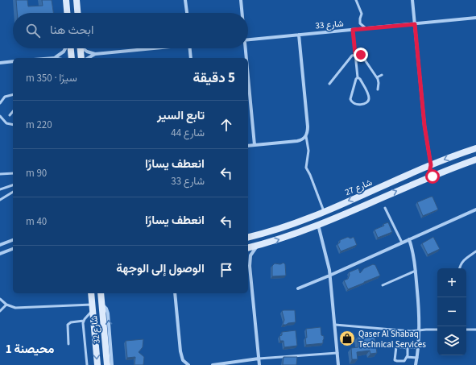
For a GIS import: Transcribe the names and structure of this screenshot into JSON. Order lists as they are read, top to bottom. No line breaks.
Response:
{"streets":{"street":["شارع 33","شارع 27","شارع 32"]},"districts":["محيصنة 1"],"places":{"shop":["Qaser Al Shabaq Technical Services"]},"page":{"search":"ابحث هنا","heading":["5 دقيقة","سيرًا · 350 m"],"list":[["تابع السير","شارع 44","220 m"],["انعطف يسارًا","شارع 33","90 m"],["انعطف يسارًا","40 m"],"الوصول إلى الوجهة"],"map_buttons":["+","−"]}}
